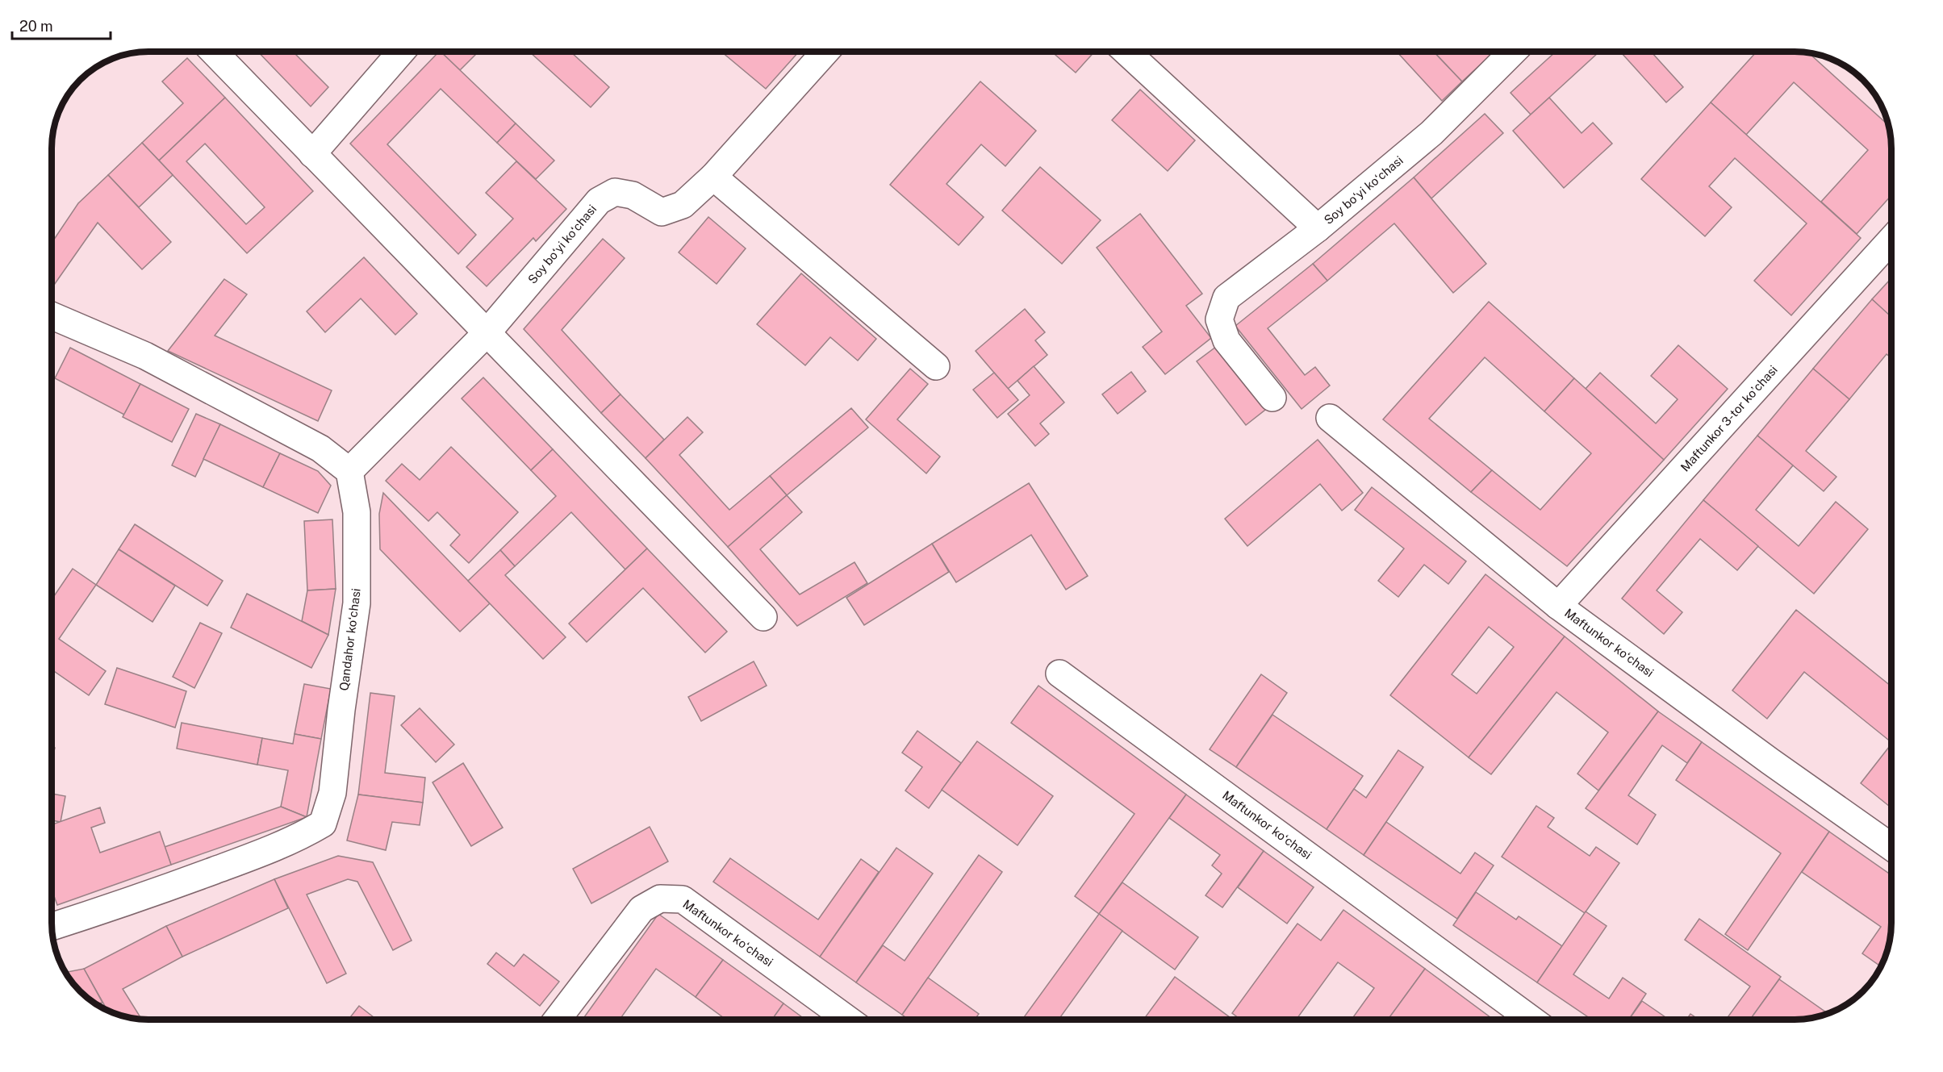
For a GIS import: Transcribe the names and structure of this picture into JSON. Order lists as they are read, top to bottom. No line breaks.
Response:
{"streets":{"street":["Soy boʻyi koʻchasi","Maftunkor 3-tor koʼchasi","Qandahor koʻchasi","Maftunkor koʻchasi"]},"crossings":[["Soy boʻyi koʻchasi","Qandahor koʻchasi"],["Maftunkor 3-tor koʼchasi","Maftunkor koʻchasi"]],"scale_bar":"20 m"}
